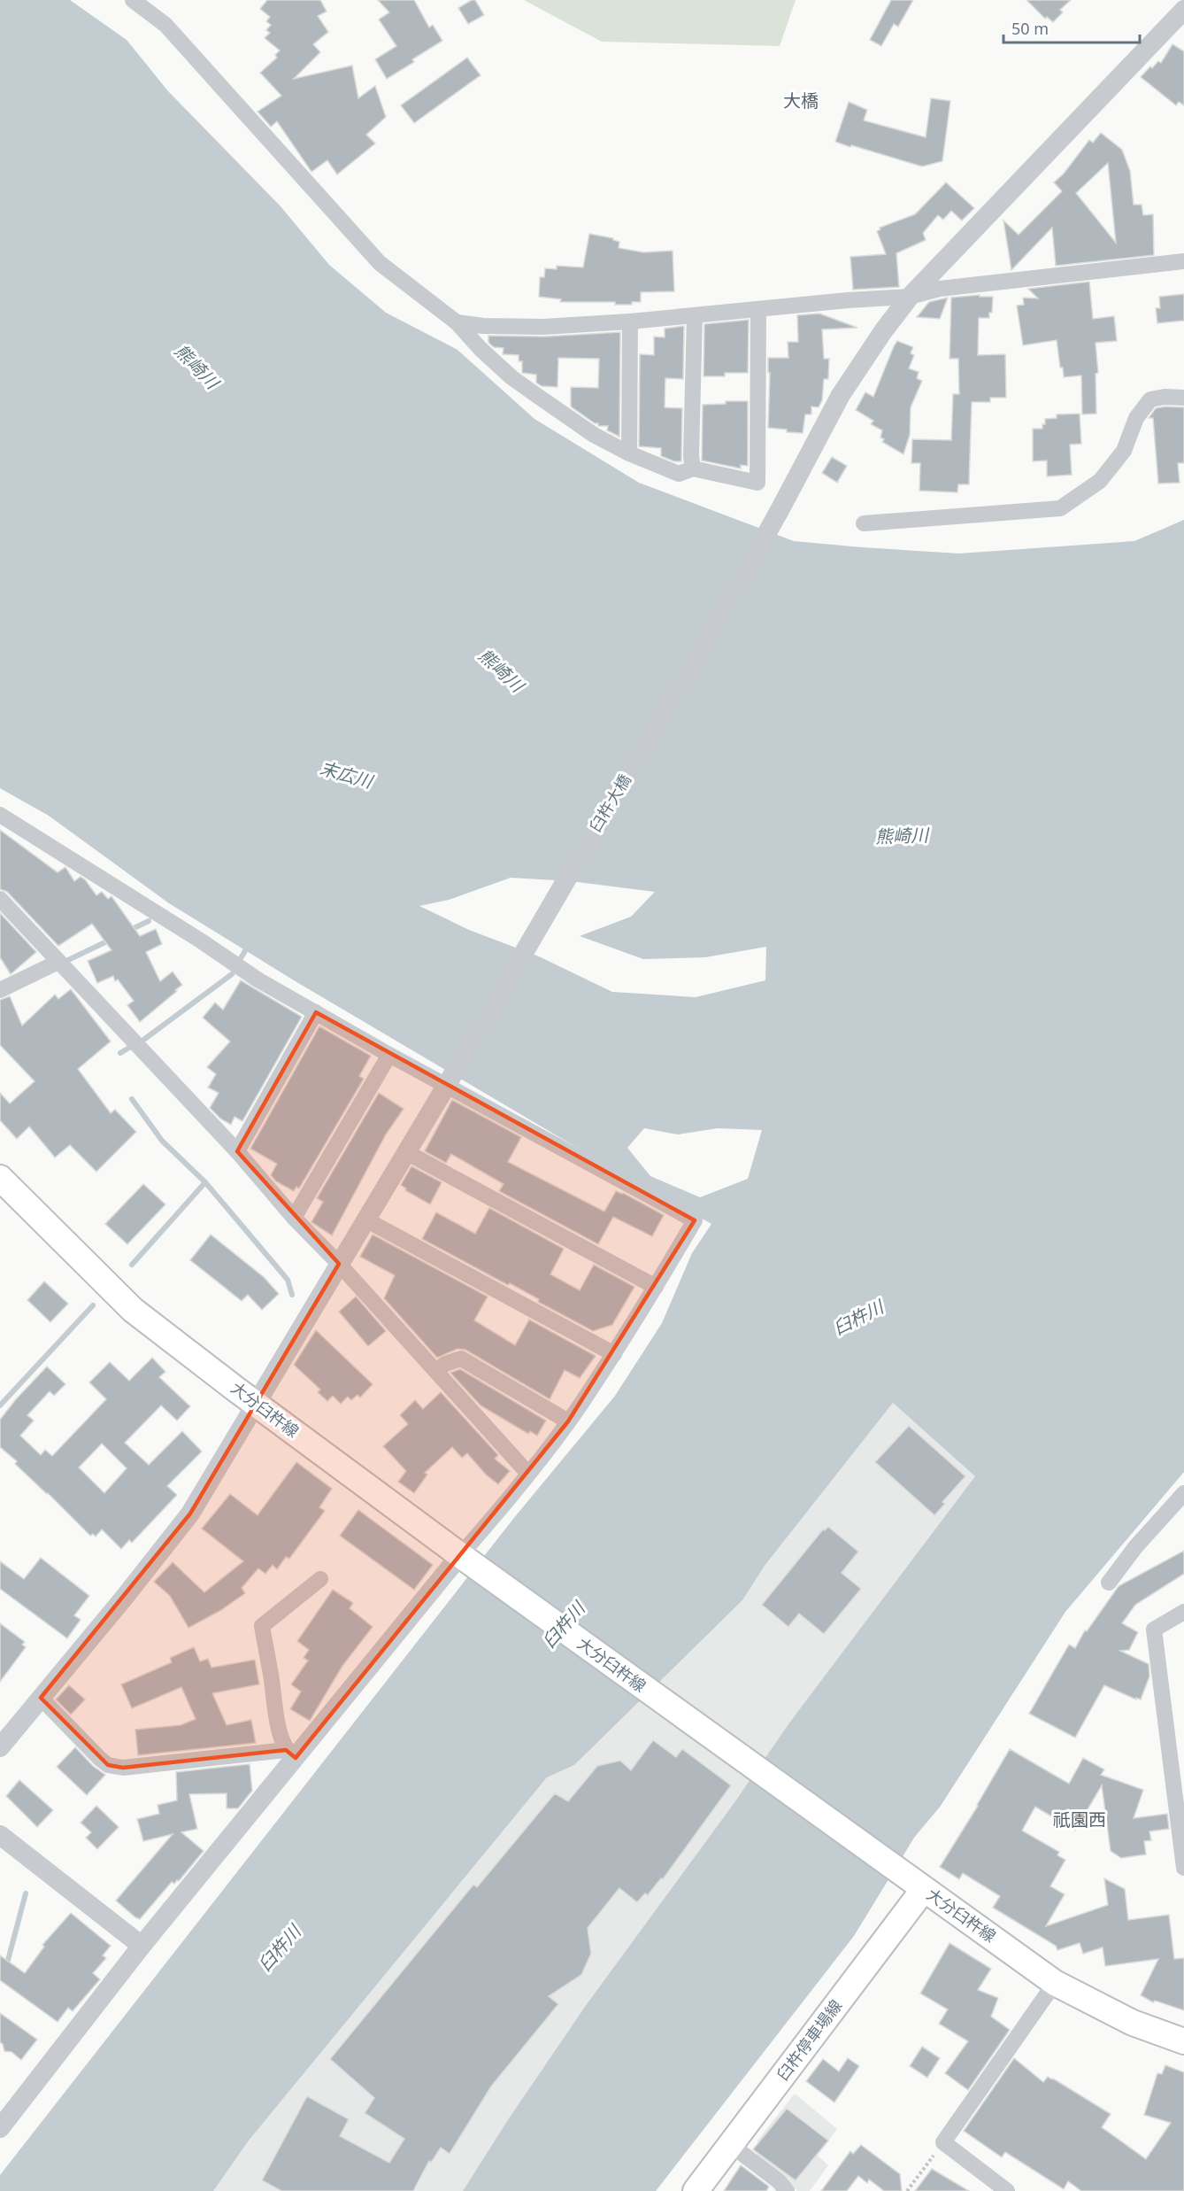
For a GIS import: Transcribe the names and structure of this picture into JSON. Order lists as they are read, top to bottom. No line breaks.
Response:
{"streets":{"main road":["大分臼杵線","臼杵停車場線"],"street":["臼杵大橋"]},"crossings":[["臼杵大橋","大分臼杵線"],["大分臼杵線","臼杵停車場線"]],"districts":["大橋","祇園西"],"water":["熊崎川","末広川","臼杵川"],"scale_bar":"50 m"}
